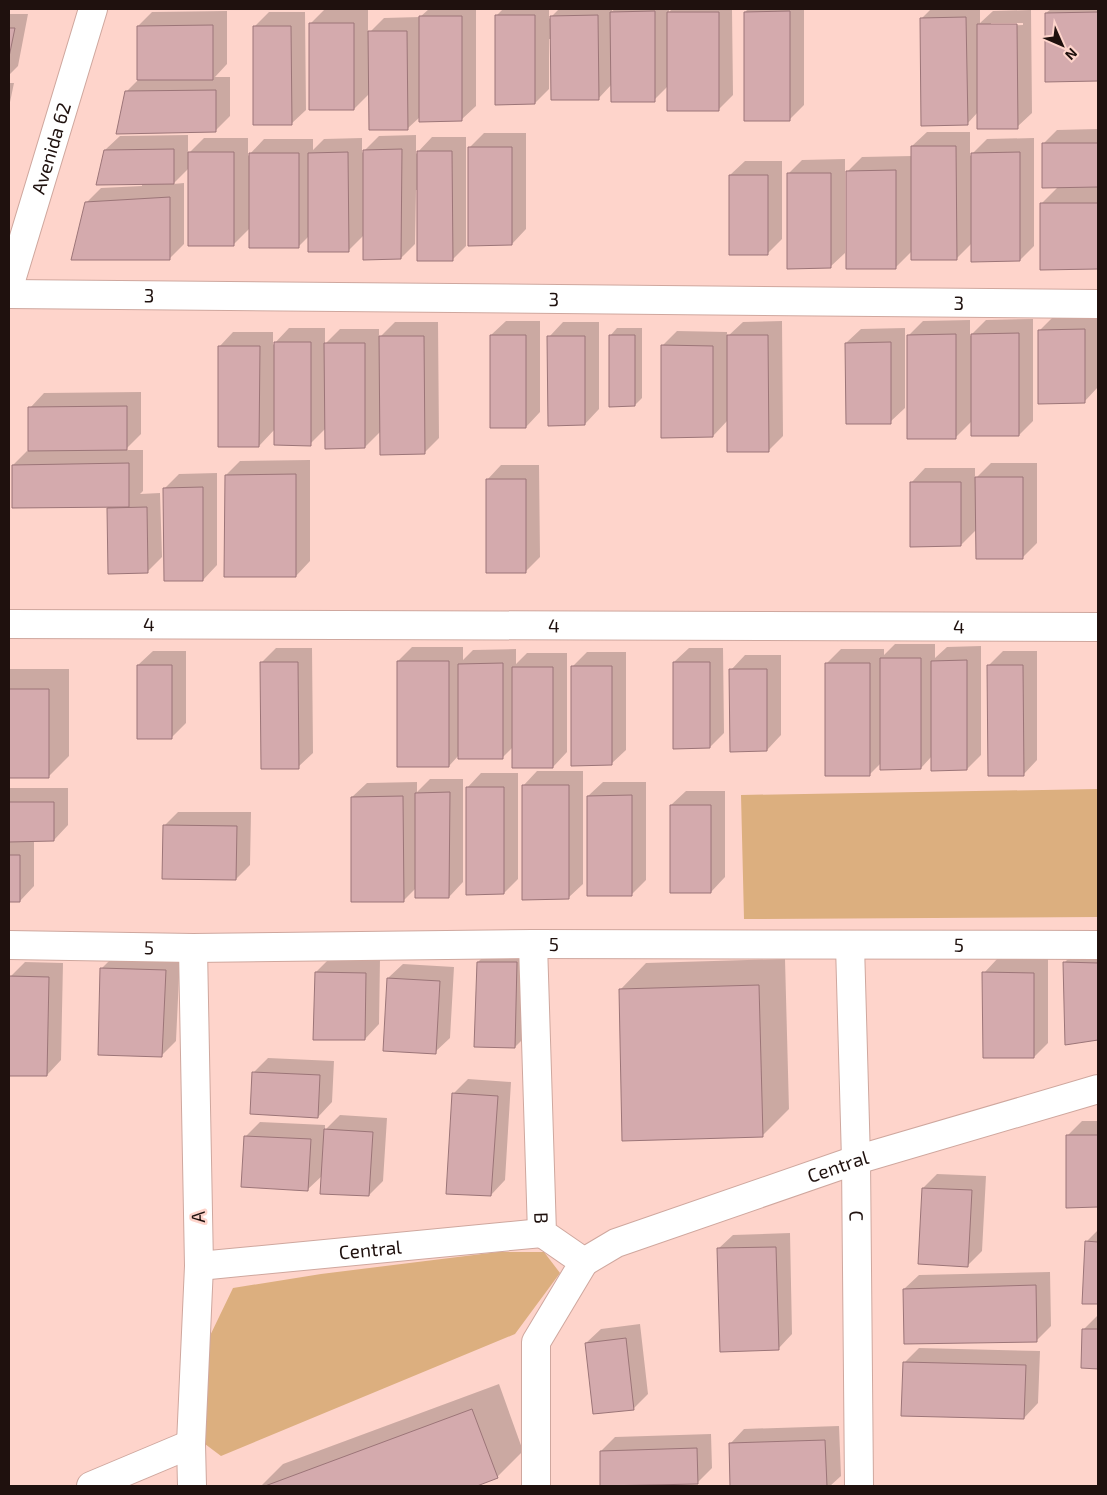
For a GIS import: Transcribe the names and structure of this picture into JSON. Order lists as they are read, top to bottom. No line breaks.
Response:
{"streets":{"street":["Avenida 62","3","4","5","Central","C","A","B"]},"crossings":[["5","C"],["5","A"],["5","B"],["Central","C"],["Central","A"],["Central","B"]],"north":"bottom right"}
